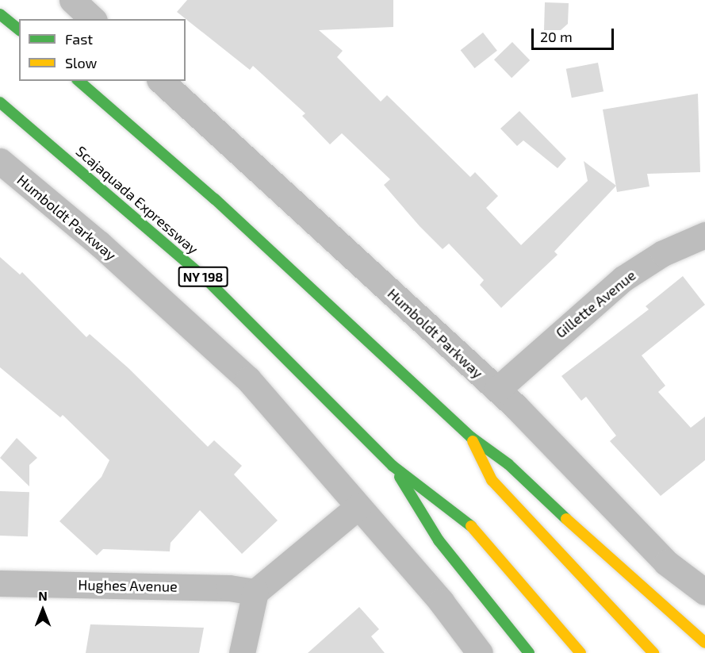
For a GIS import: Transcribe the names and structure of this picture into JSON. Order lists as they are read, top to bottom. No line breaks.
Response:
{"streets":{"highway":["Scajaquada Expressway","NY 198"],"street":["Humboldt Parkway","Gillette Avenue","Hughes Avenue"]},"crossings":[["Humboldt Parkway","Gillette Avenue"]],"legend":["Fast","Slow"],"scale_bar":"20 m","north":"top"}
